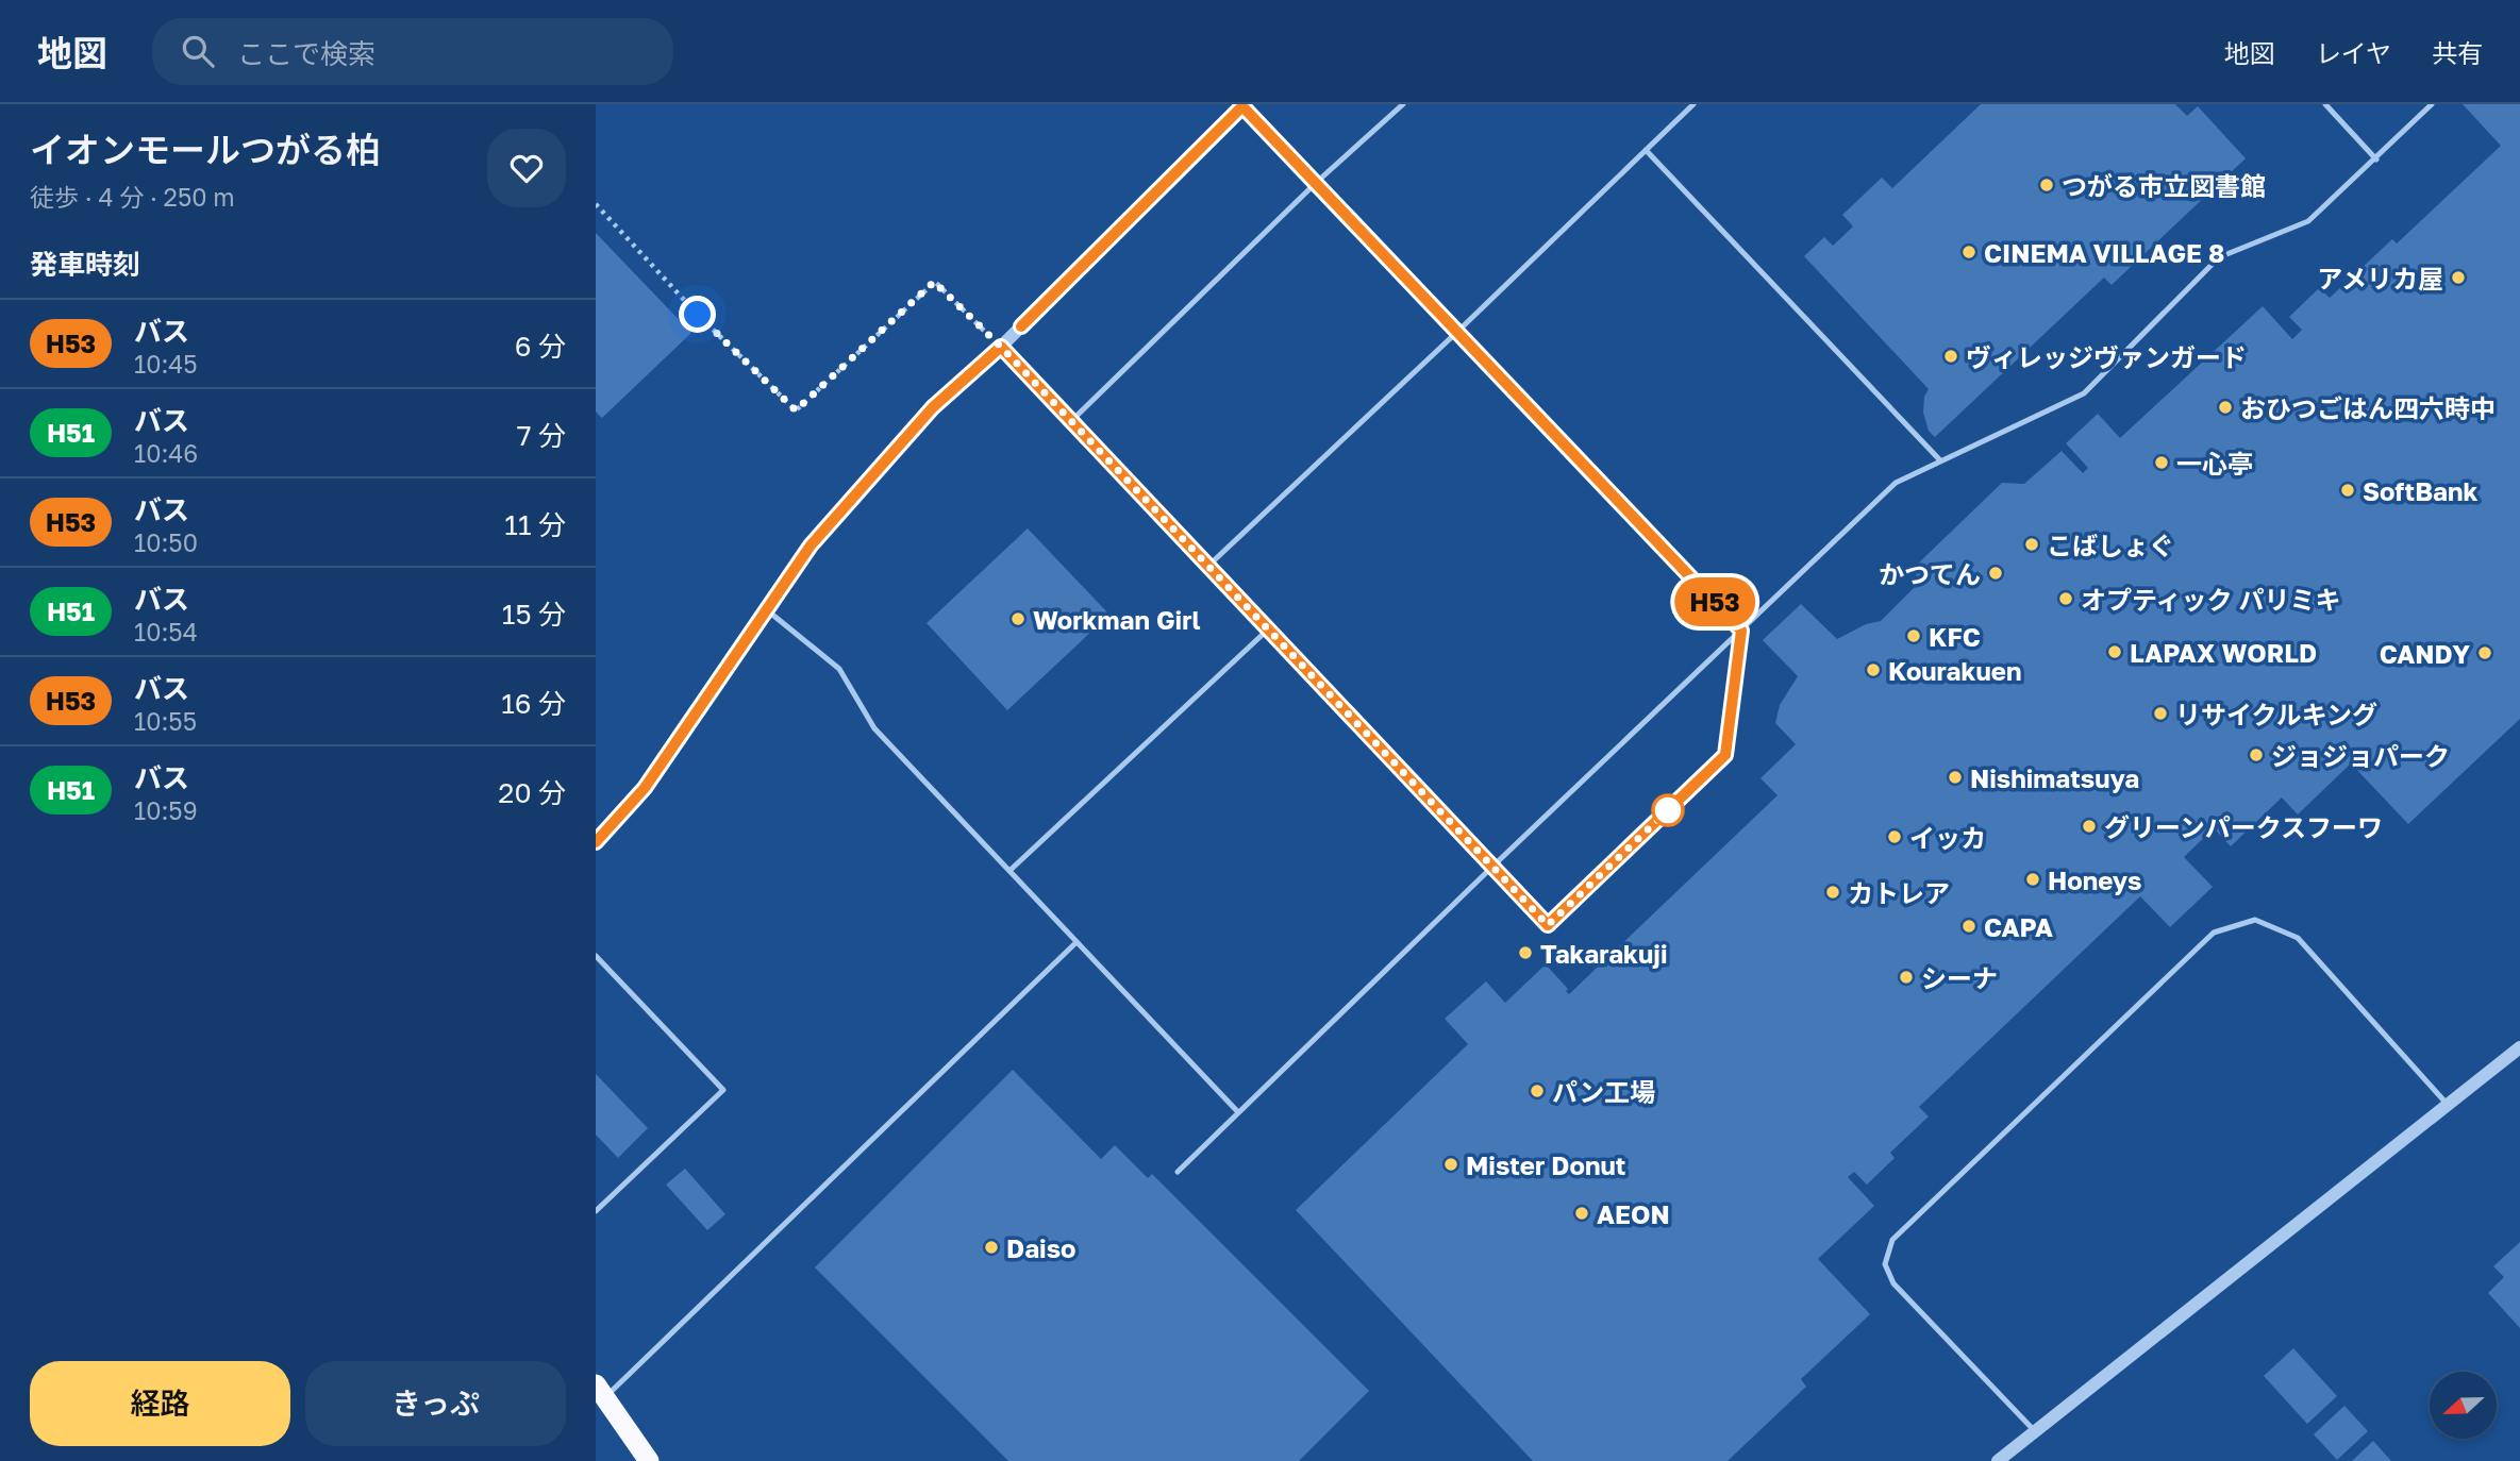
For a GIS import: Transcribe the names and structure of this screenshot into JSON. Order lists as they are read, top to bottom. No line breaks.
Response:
{"places":["つがる市立図書館","CINEMA VILLAGE 8","アメリカ屋","ヴィレッジヴァンガード","おひつごはん四六時中","一心亭","SoftBank","こばしょぐ","かつてん","オプティック パリミキ","Workman Girl","KFC","LAPAX WORLD","CANDY","Kourakuen","リサイクルキング","ジョジョパーク","Nishimatsuya","グリーンパークスフーワ","イッカ","Honeys","カトレア","CAPA","Takarakuji","シーナ","パン工場","Mister Donut","AEON","Daiso"],"lines":["bus line H53"],"north":"left","page":{"header":"地図","search":"ここで検索","nav":["地図","レイヤ","共有"],"heading":[["イオンモールつがる柏","徒歩 · 4 分 · 250 m"],"発車時刻"],"on_map":"H53","list":[{"mark":"H53","name":"バス","note":"10:45","value":"6 分"},{"mark":"H51","name":"バス","note":"10:46","value":"7 分"},{"mark":"H53","name":"バス","note":"10:50","value":"11 分"},{"mark":"H51","name":"バス","note":"10:54","value":"15 分"},{"mark":"H53","name":"バス","note":"10:55","value":"16 分"},{"mark":"H51","name":"バス","note":"10:59","value":"20 分"}],"buttons":["経路","きっぷ"]}}
